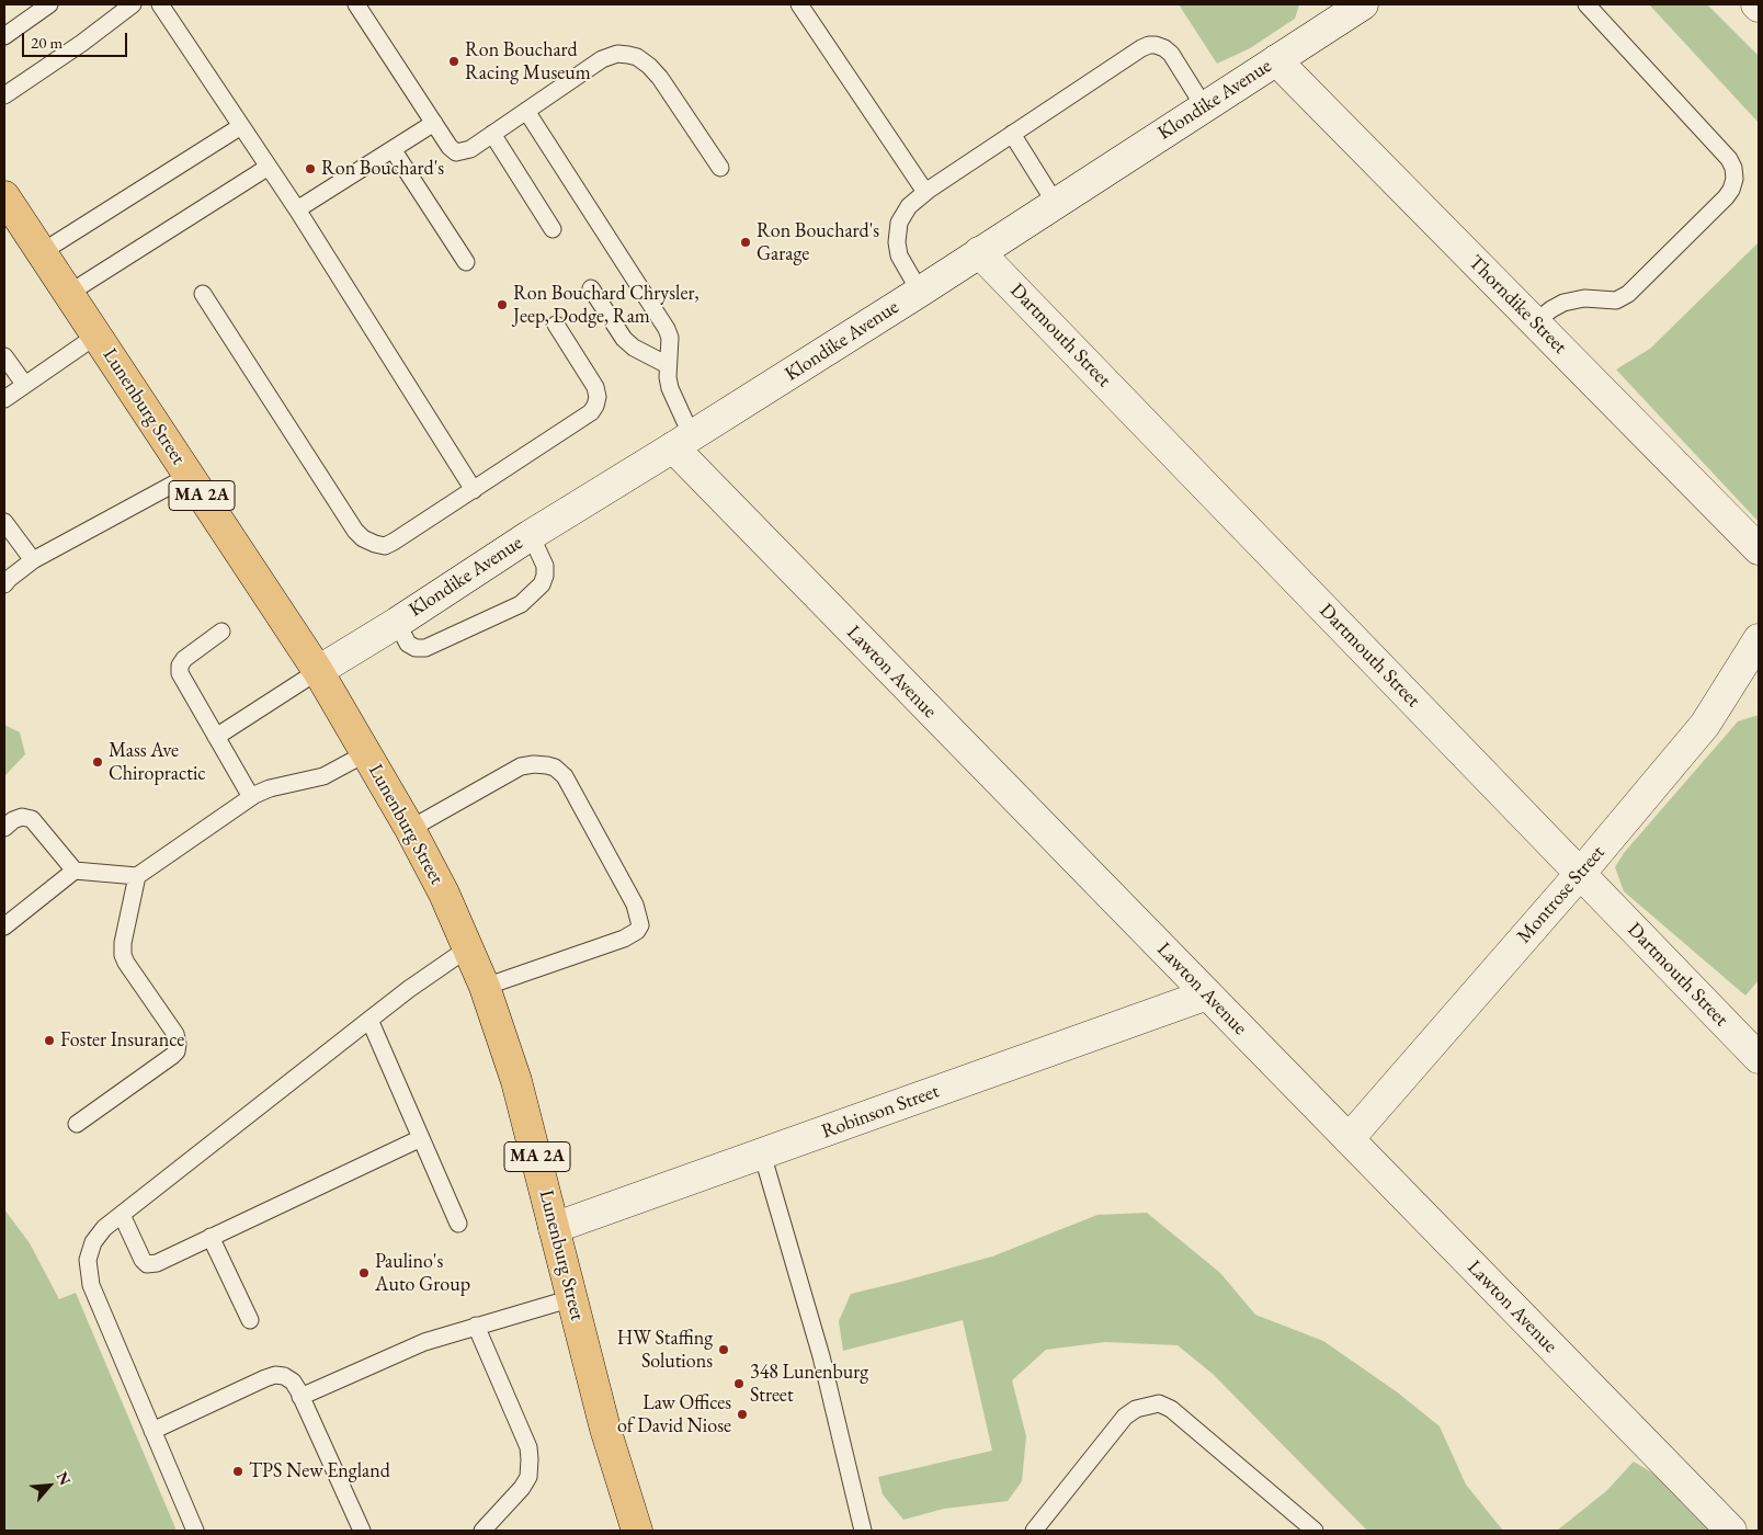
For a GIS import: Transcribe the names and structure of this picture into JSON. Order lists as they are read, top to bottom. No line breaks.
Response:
{"streets":{"main road":["Lunenburg Street","MA 2A"],"street":["Klondike Avenue","Thorndike Street","Dartmouth Street","Lawton Avenue","Montrose Street","Robinson Street"]},"crossings":[["Klondike Avenue","Thorndike Street"],["Klondike Avenue","Dartmouth Street"],["Klondike Avenue","Lunenburg Street"],["Klondike Avenue","Lawton Avenue"],["Dartmouth Street","Montrose Street"],["Lunenburg Street","Robinson Street"],["Lawton Avenue","Montrose Street"],["Lawton Avenue","Robinson Street"]],"places":["Ron Bouchard Racing Museum","Ron Bouchard's","Ron Bouchard's Garage","Ron Bouchard Chrysler, Jeep, Dodge, Ram","Mass Ave Chiropractic","Foster Insurance","Paulino's Auto Group","HW Staffing Solutions","348 Lunenburg Street","Law Offices of David Niose","TPS New England"],"scale_bar":"20 m","north":"top right"}
